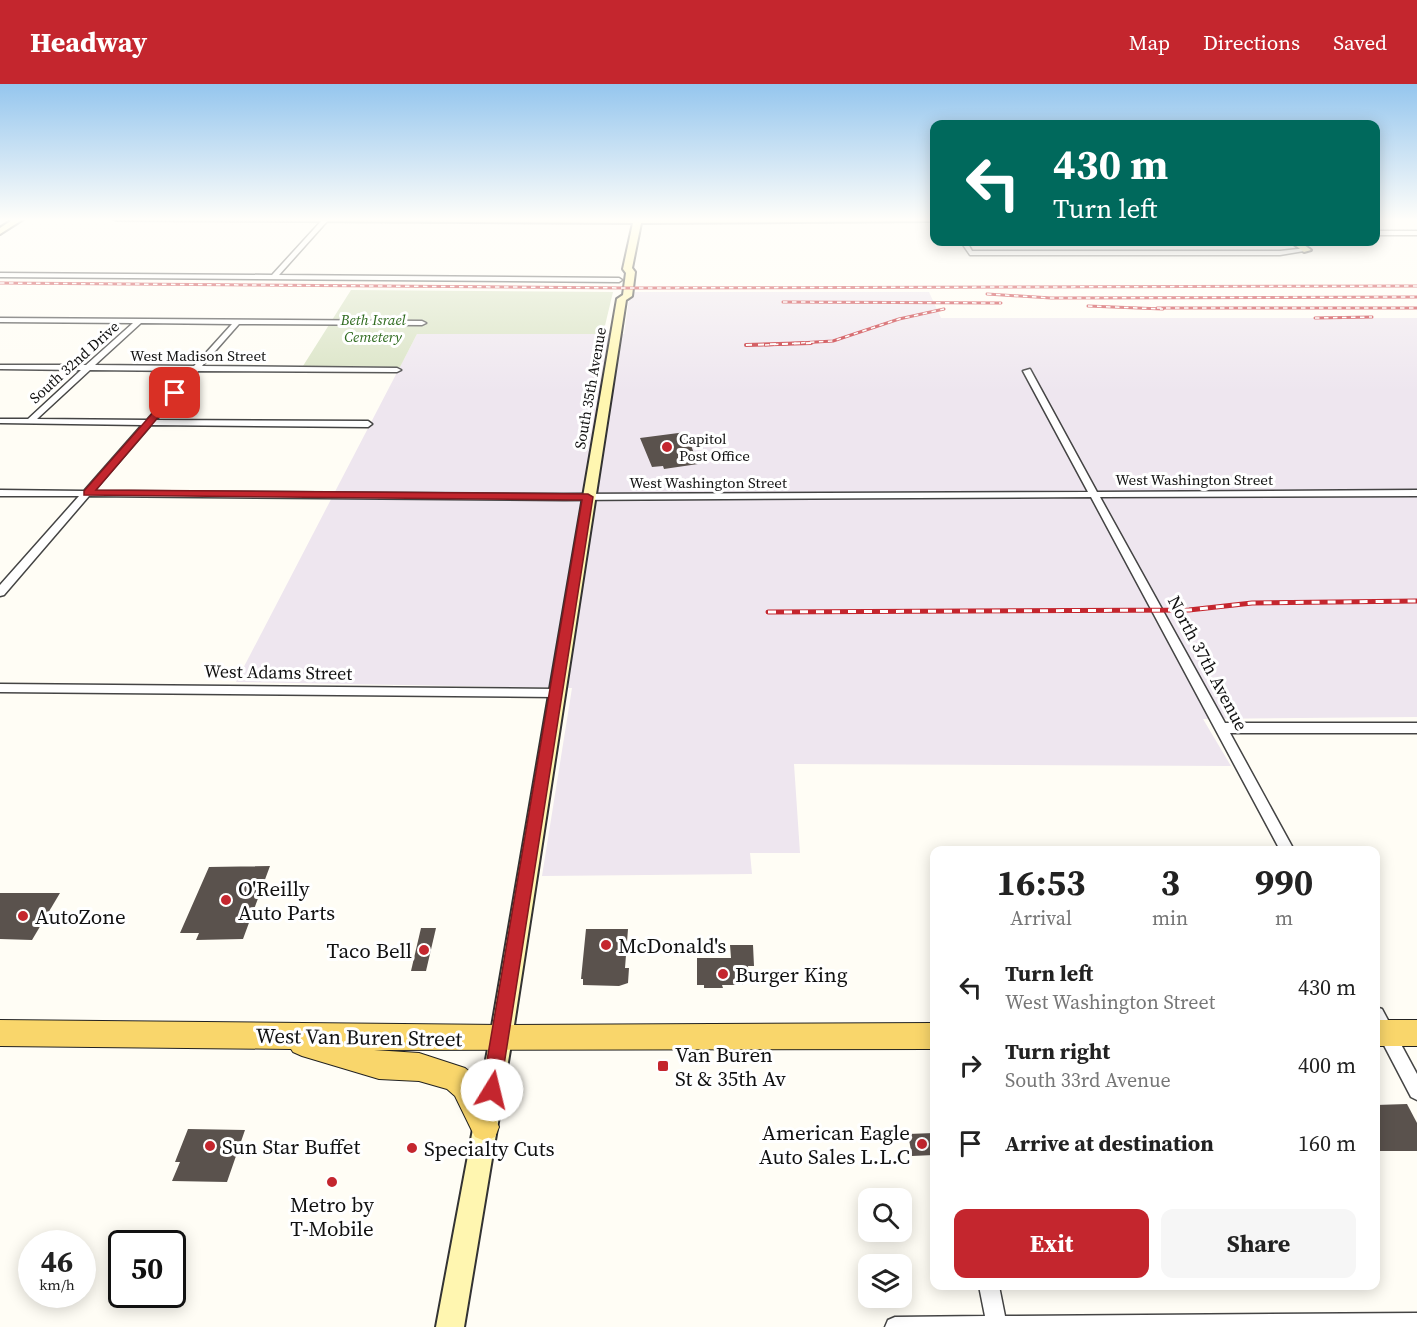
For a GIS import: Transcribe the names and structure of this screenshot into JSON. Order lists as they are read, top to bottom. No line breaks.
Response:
{"streets":{"main road":["South 35th Avenue","West Van Buren Street"],"street":["West Madison Street","South 32nd Drive","West Washington Street","North 37th Avenue","West Adams Street"]},"crossings":[["West Madison Street","South 32nd Drive"],["South 35th Avenue","West Washington Street"],["South 35th Avenue","West Adams Street"],["South 35th Avenue","West Van Buren Street"],["West Washington Street","North 37th Avenue"]],"parks":["Beth Israel Cemetery"],"places":{"other":["Capitol Post Office","O'Reilly Auto Parts","AutoZone","McDonald's","Taco Bell","Burger King","American Eagle Auto Sales L.L.C","Sun Star Buffet","Specialty Cuts","Metro by T-Mobile"],"transit":["Van Buren St & 35th Av"]},"page":{"header":"Headway","nav":["Map","Directions","Saved"],"turn":["430 m","Turn left"],"eta":["16:53","Arrival","3","min","990","m"],"list":[{"name":"Turn left","note":"West Washington Street","value":"430 m"},{"name":"Turn right","note":"South 33rd Avenue","value":"400 m"},{"name":"Arrive at destination","value":"160 m"}],"buttons":["Exit","Share"],"speed":"46 km/h","limit":"50"}}
